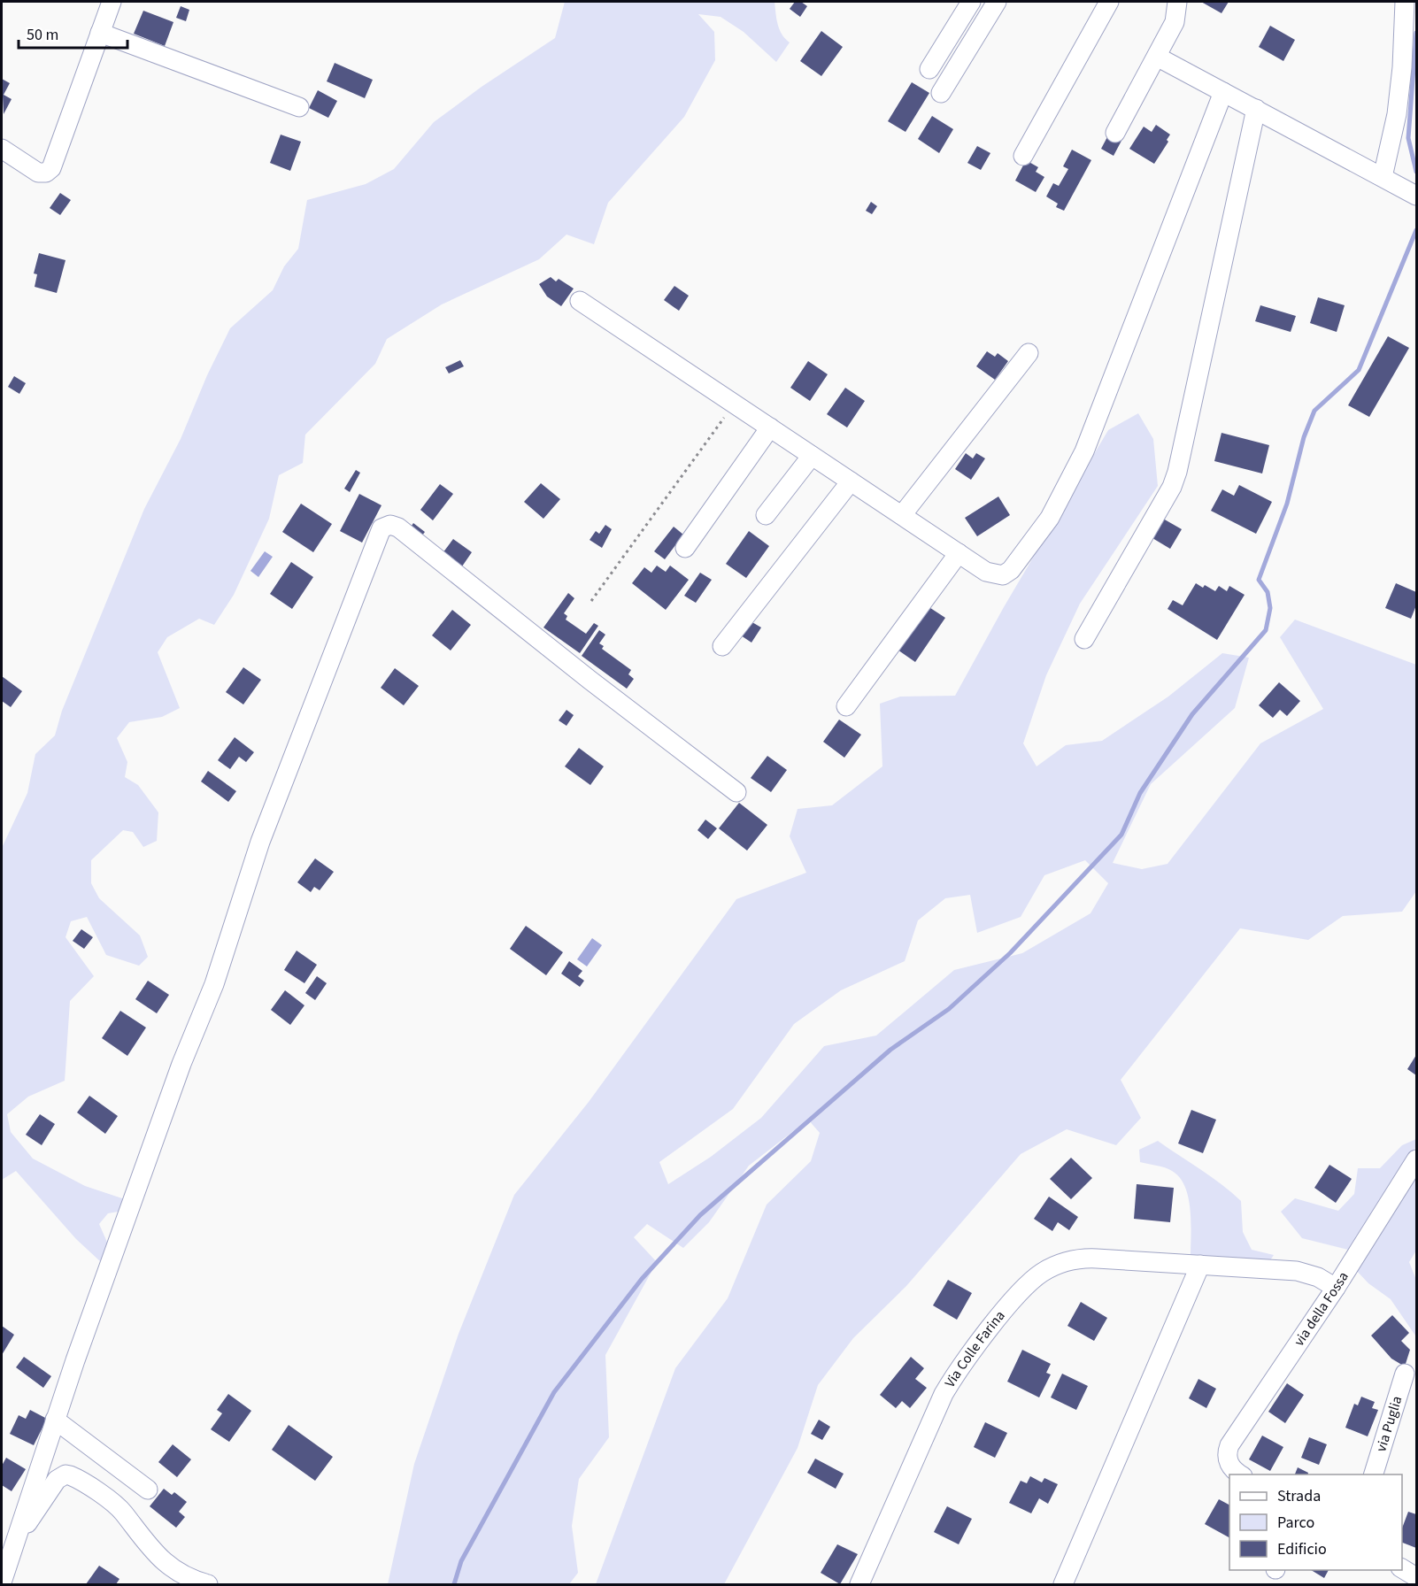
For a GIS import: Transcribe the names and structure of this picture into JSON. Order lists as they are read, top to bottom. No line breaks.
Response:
{"streets":{"street":["via della Fossa","Via Colle Farina","via Puglia"]},"crossings":[["via della Fossa","Via Colle Farina"]],"legend":["Strada","Parco","Edificio"],"scale_bar":"50 m"}
